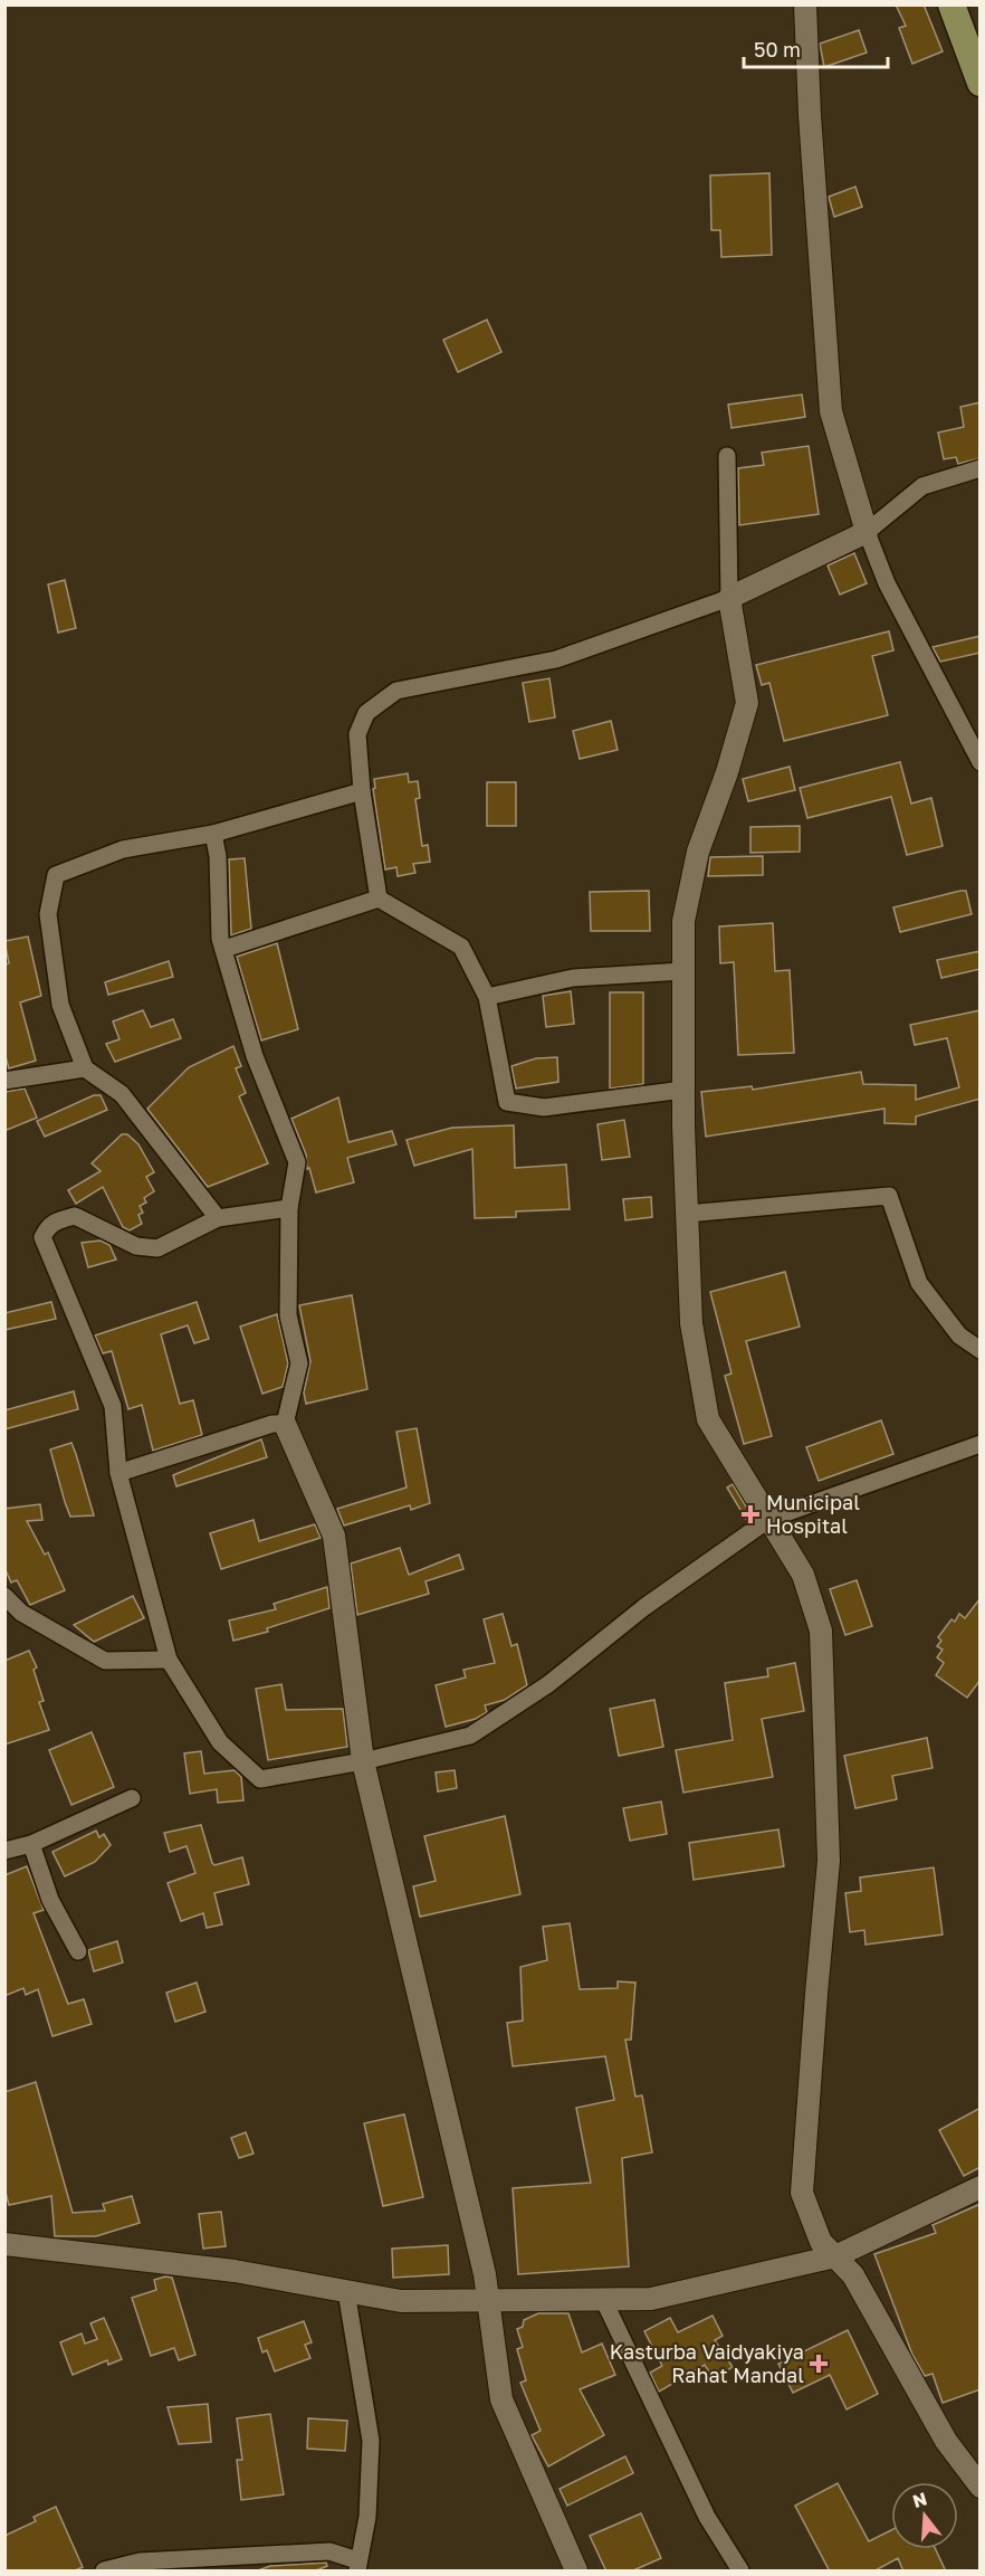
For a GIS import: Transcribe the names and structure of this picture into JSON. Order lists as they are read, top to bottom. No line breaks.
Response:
{"places":{"health":["Municipal Hospital","Kasturba Vaidyakiya Rahat Mandal"]},"scale_bar":"50 m","north":"top"}
